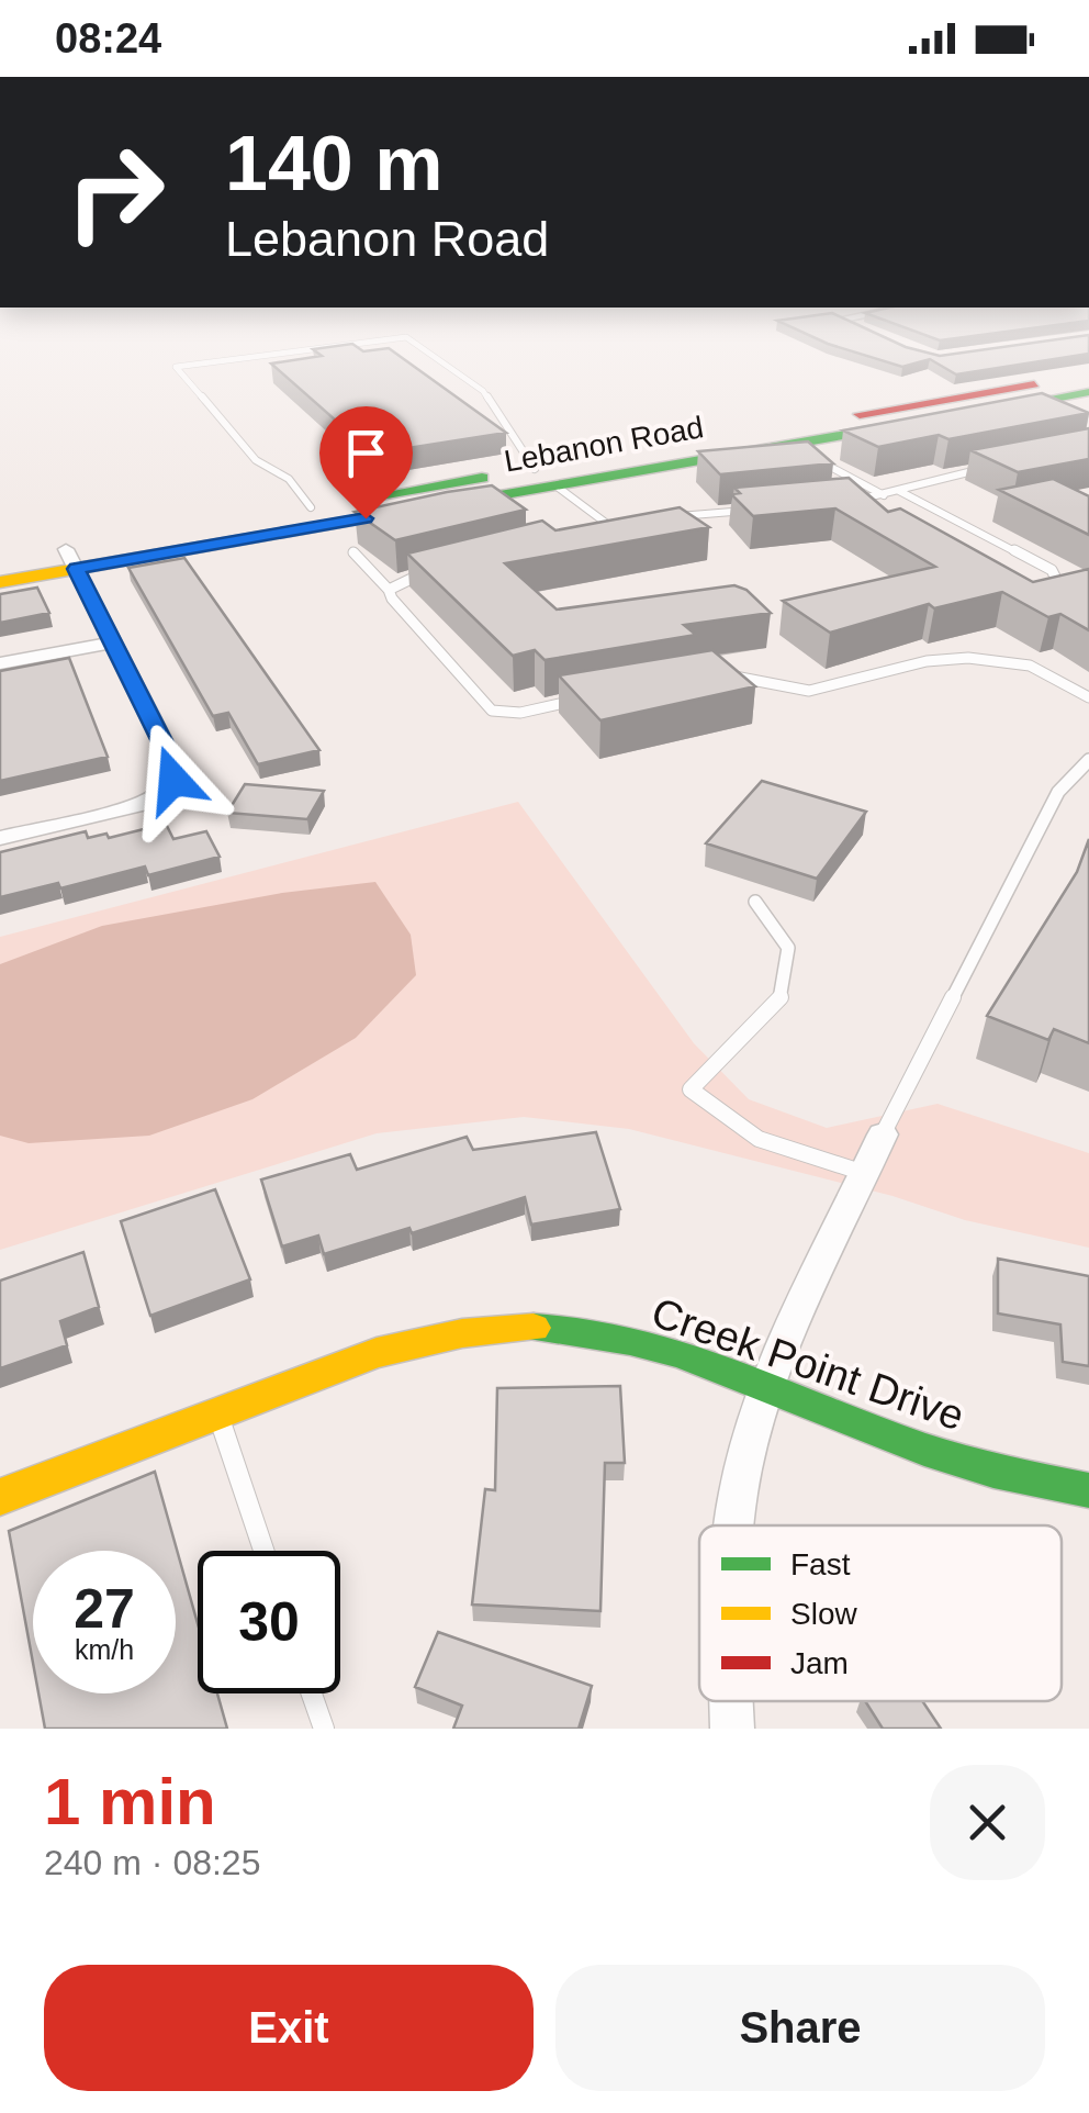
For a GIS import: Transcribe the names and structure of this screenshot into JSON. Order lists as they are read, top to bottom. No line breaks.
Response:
{"streets":{"main road":["Lebanon Road","Creek Point Drive"]},"legend":["Fast","Slow","Jam"],"page":{"status":"08:24","turn":["140 m","Lebanon Road"],"speed":"27 km/h","limit":"30","heading":["1 min","240 m · 08:25"],"buttons":["Exit","Share"]}}
